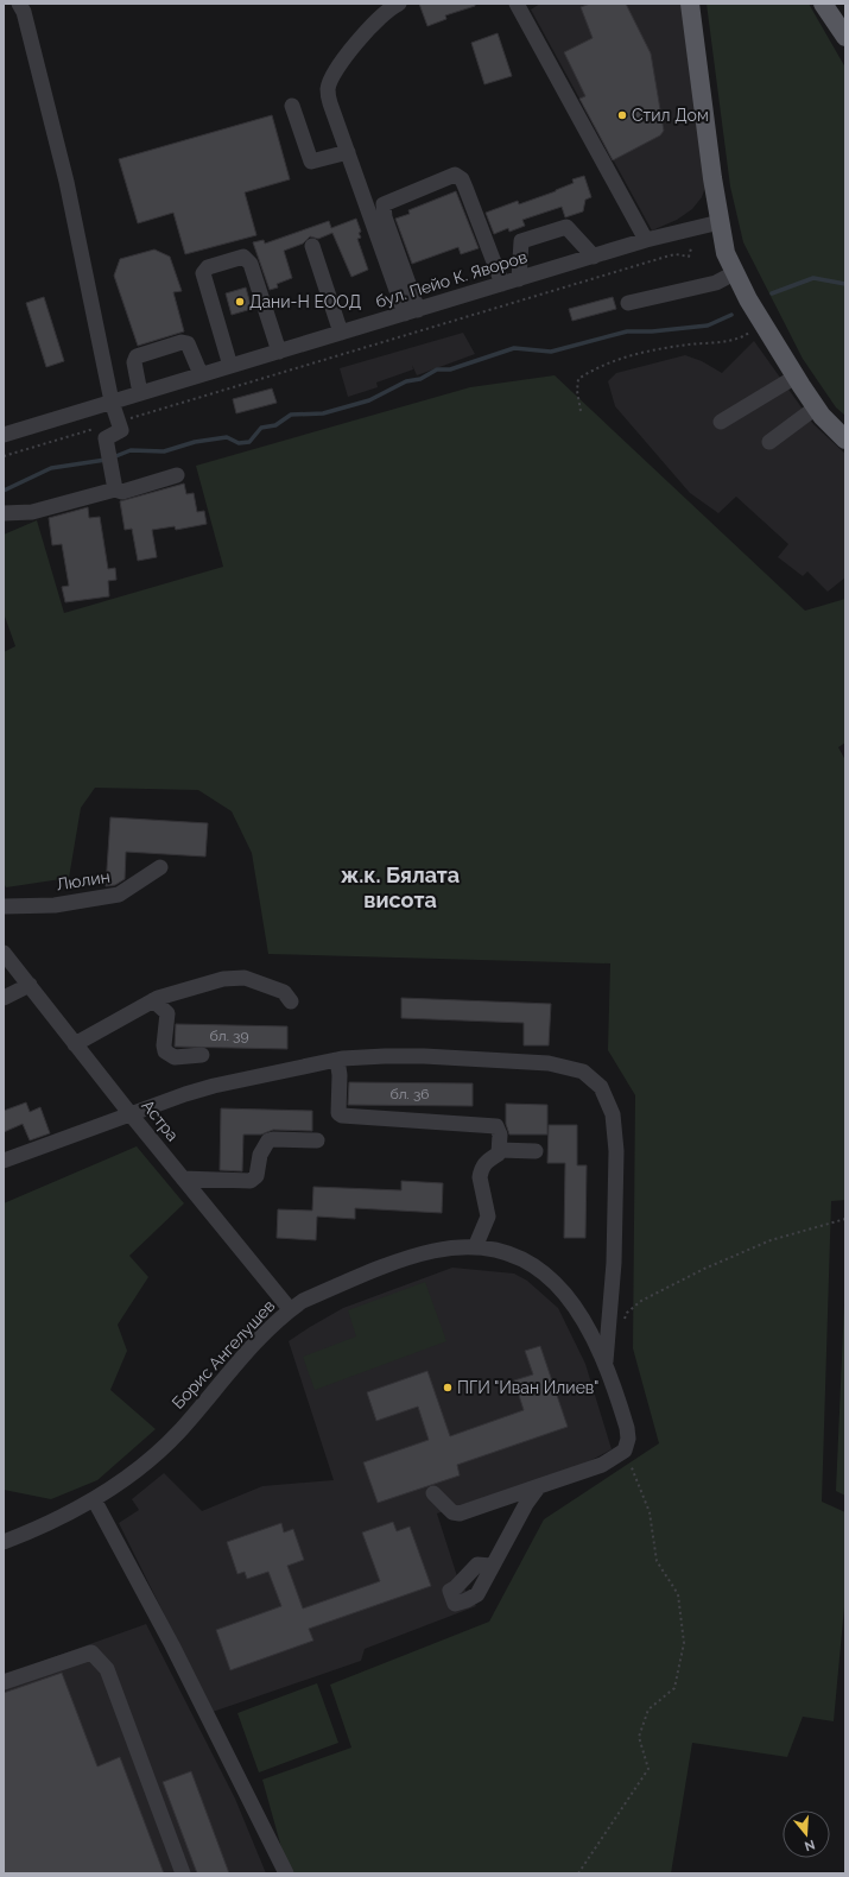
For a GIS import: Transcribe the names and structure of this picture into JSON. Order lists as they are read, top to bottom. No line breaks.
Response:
{"streets":{"street":["бул. Пейо К. Яворов","Люлин","Астра","Борис Ангелушев"]},"crossings":[["Астра","Борис Ангелушев"]],"districts":["ж.к. Бялата висота"],"places":["Стил Дом","Дани-Н ЕООД","ПГИ \"Иван Илиев\""],"house_numbers":["бл. 39","бл. 36"],"north":"bottom"}
